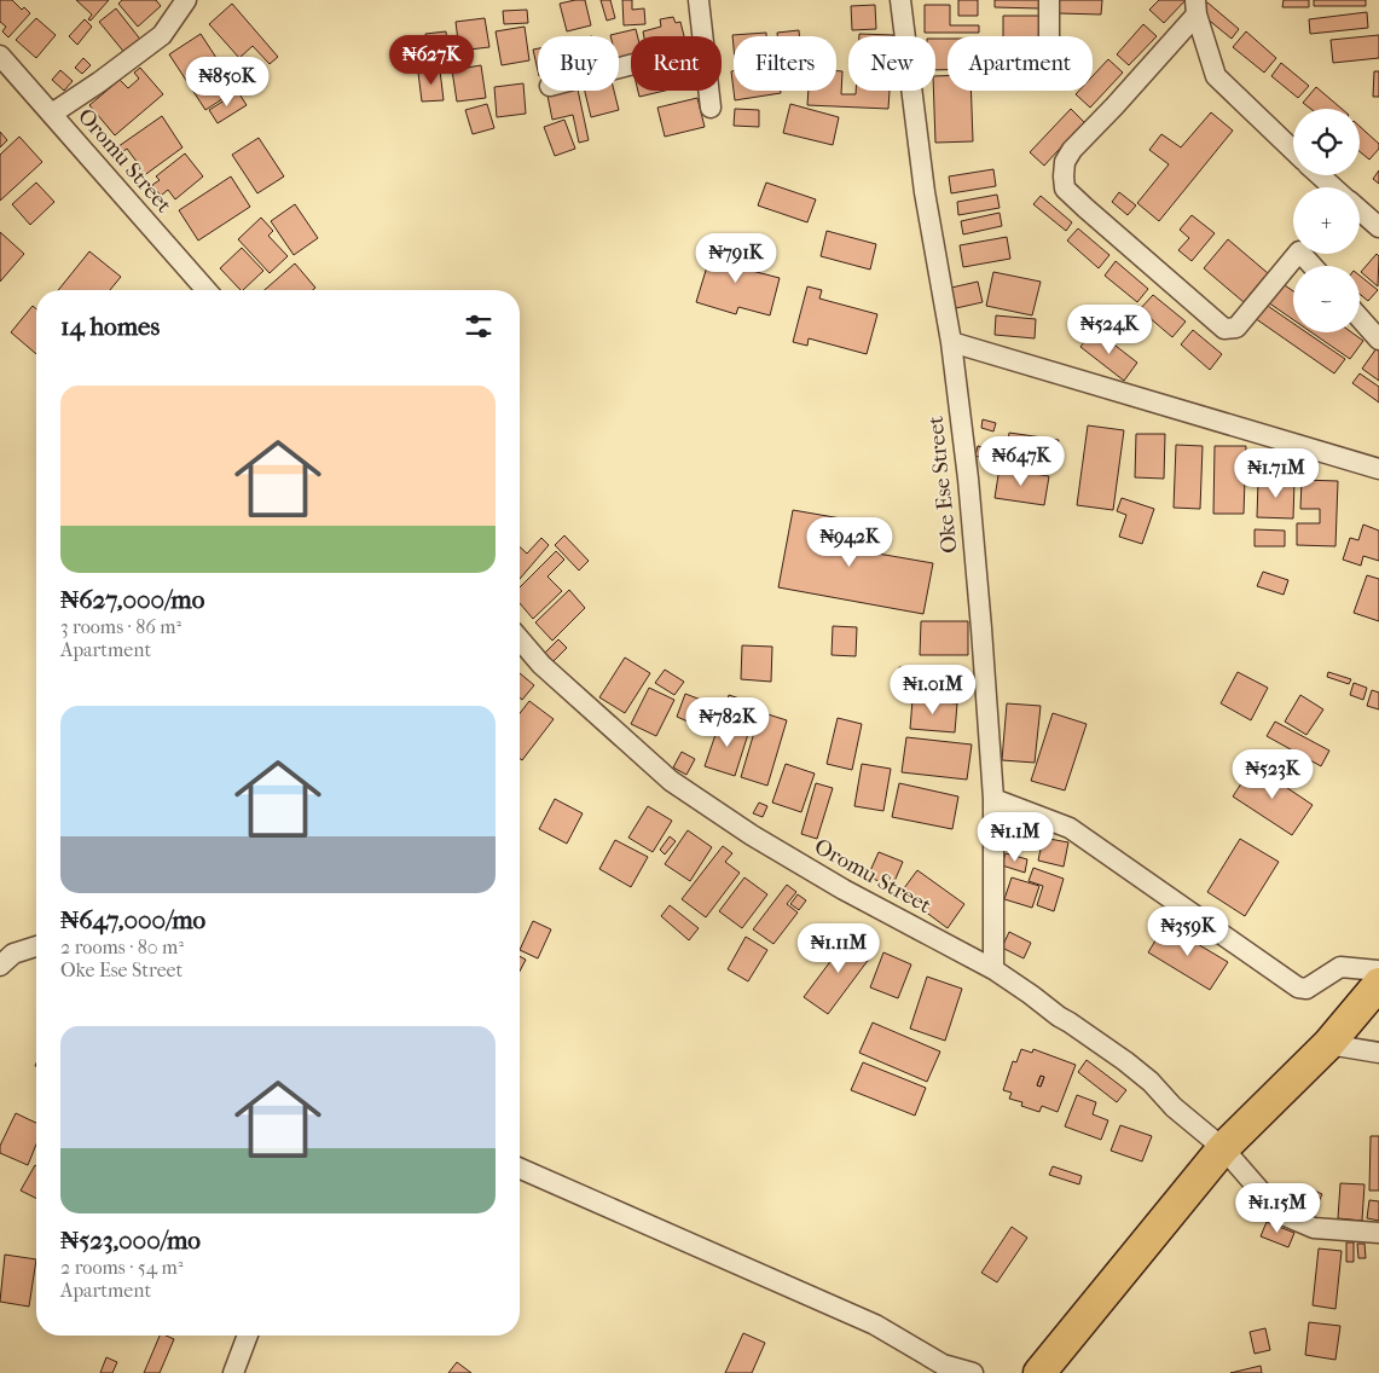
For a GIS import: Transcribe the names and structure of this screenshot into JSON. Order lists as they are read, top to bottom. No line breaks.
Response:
{"streets":{"street":["Oromu Street","Oke Ese Street"]},"crossings":[["Oromu Street","Oke Ese Street"]],"page":{"price":["₦627K","₦850K","₦791K","₦524K","₦647K","₦1.71M","₦942K","₦1.01M","₦782K","₦523K","₦1.1M","₦359K","₦1.11M","₦1.15M"],"chip":["Buy","Rent","Filters","New","Apartment"],"map_buttons":["+","−"],"heading":"14 homes","list":[{"name":"₦627,000/mo","note":"3 rooms · 86 m² · Apartment"},{"name":"₦647,000/mo","note":"2 rooms · 80 m² · Oke Ese Street"},{"name":"₦523,000/mo","note":"2 rooms · 54 m² · Apartment"}]}}
